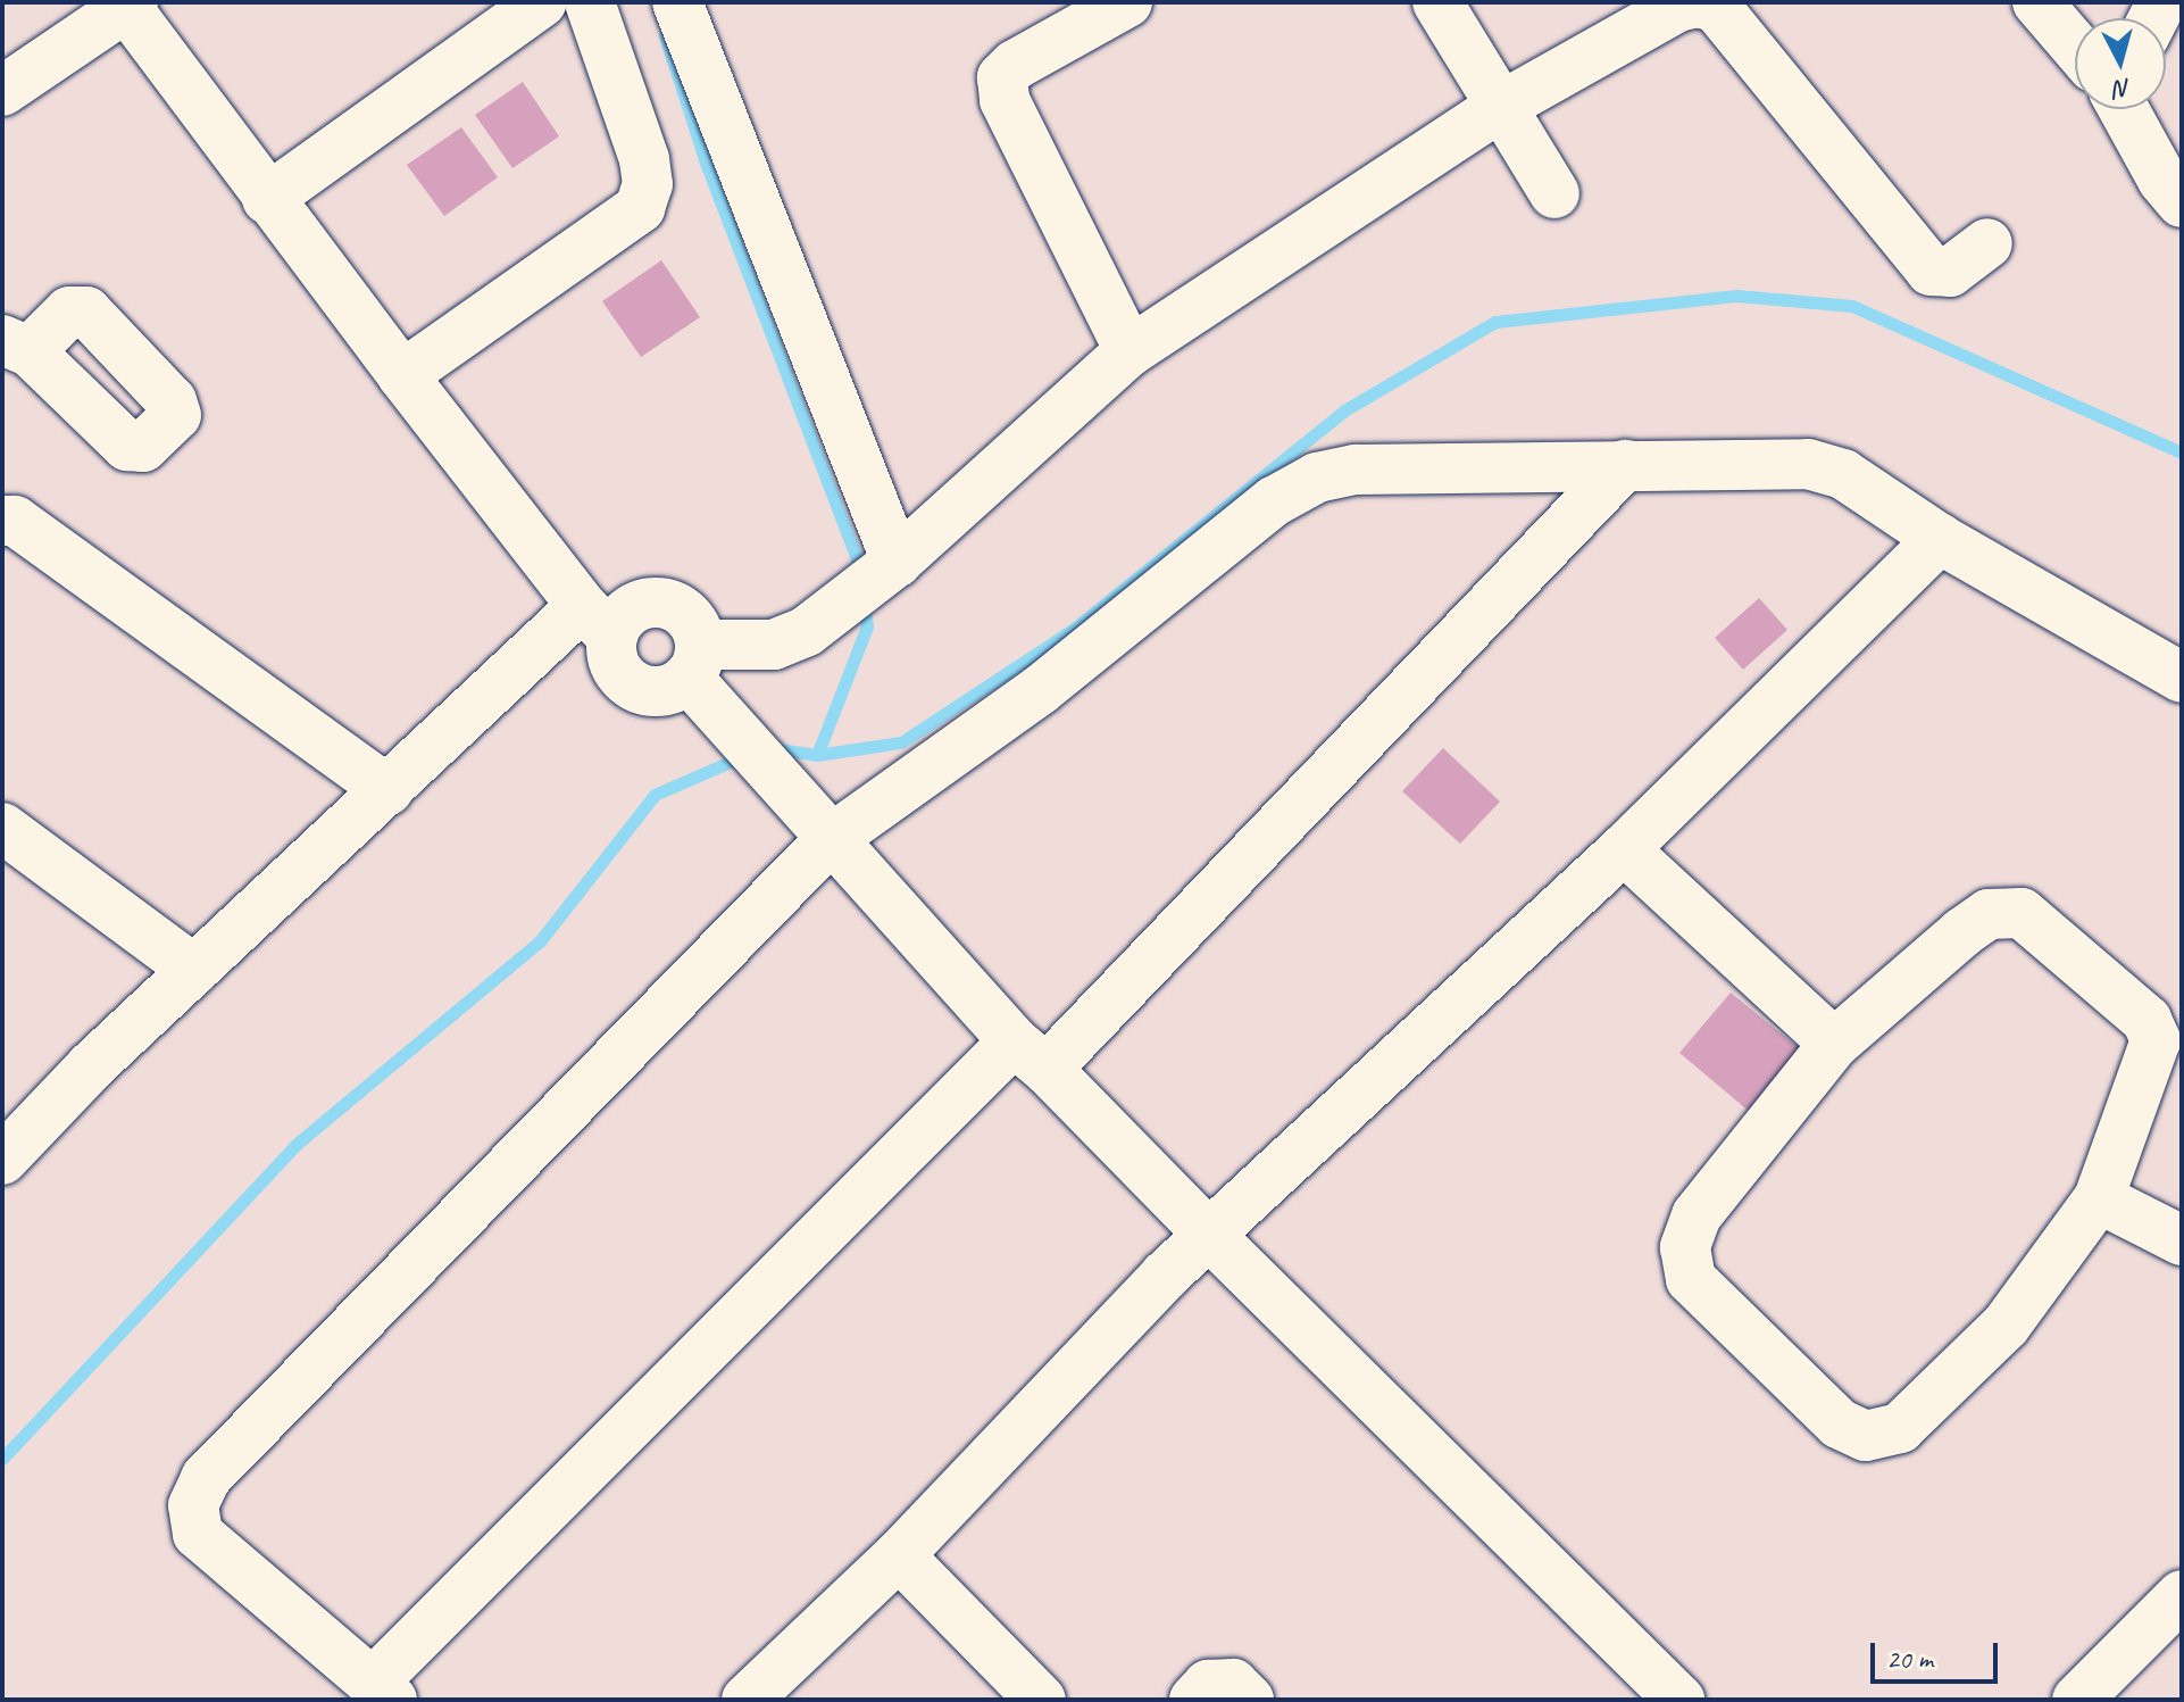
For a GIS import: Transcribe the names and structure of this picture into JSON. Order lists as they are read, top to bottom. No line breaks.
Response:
{"scale_bar":"20 m","north":"bottom"}
